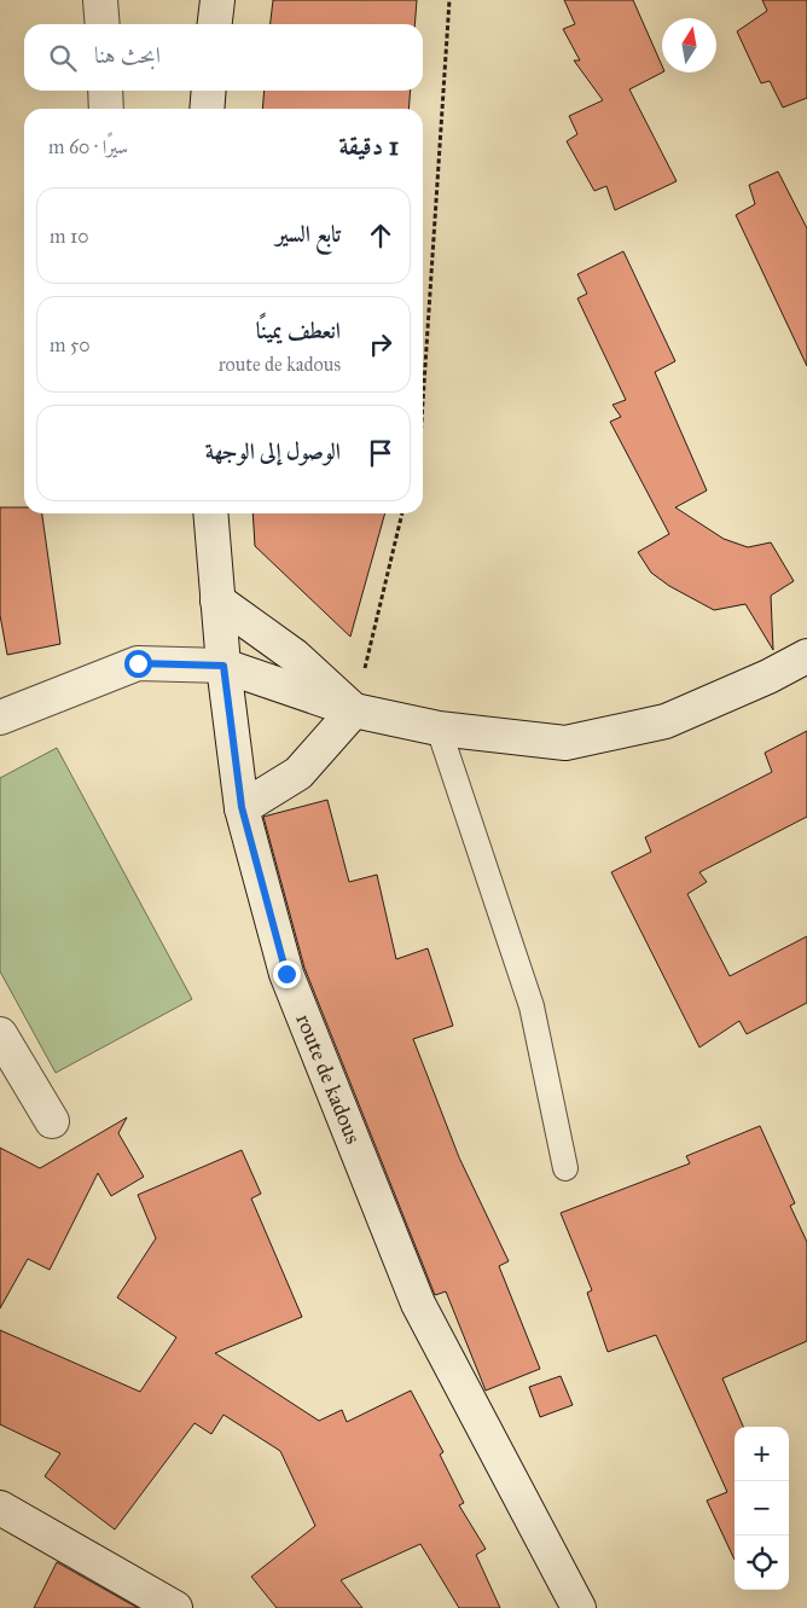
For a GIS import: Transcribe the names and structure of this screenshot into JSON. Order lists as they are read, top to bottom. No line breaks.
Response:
{"streets":{"main road":["route de kadous"]},"north":"top","page":{"search":"ابحث هنا","heading":["1 دقيقة","سيرًا · 60 m"],"list":[["تابع السير","10 m"],["انعطف يمينًا","route de kadous","50 m"],"الوصول إلى الوجهة"],"map_buttons":["+","−"]}}
